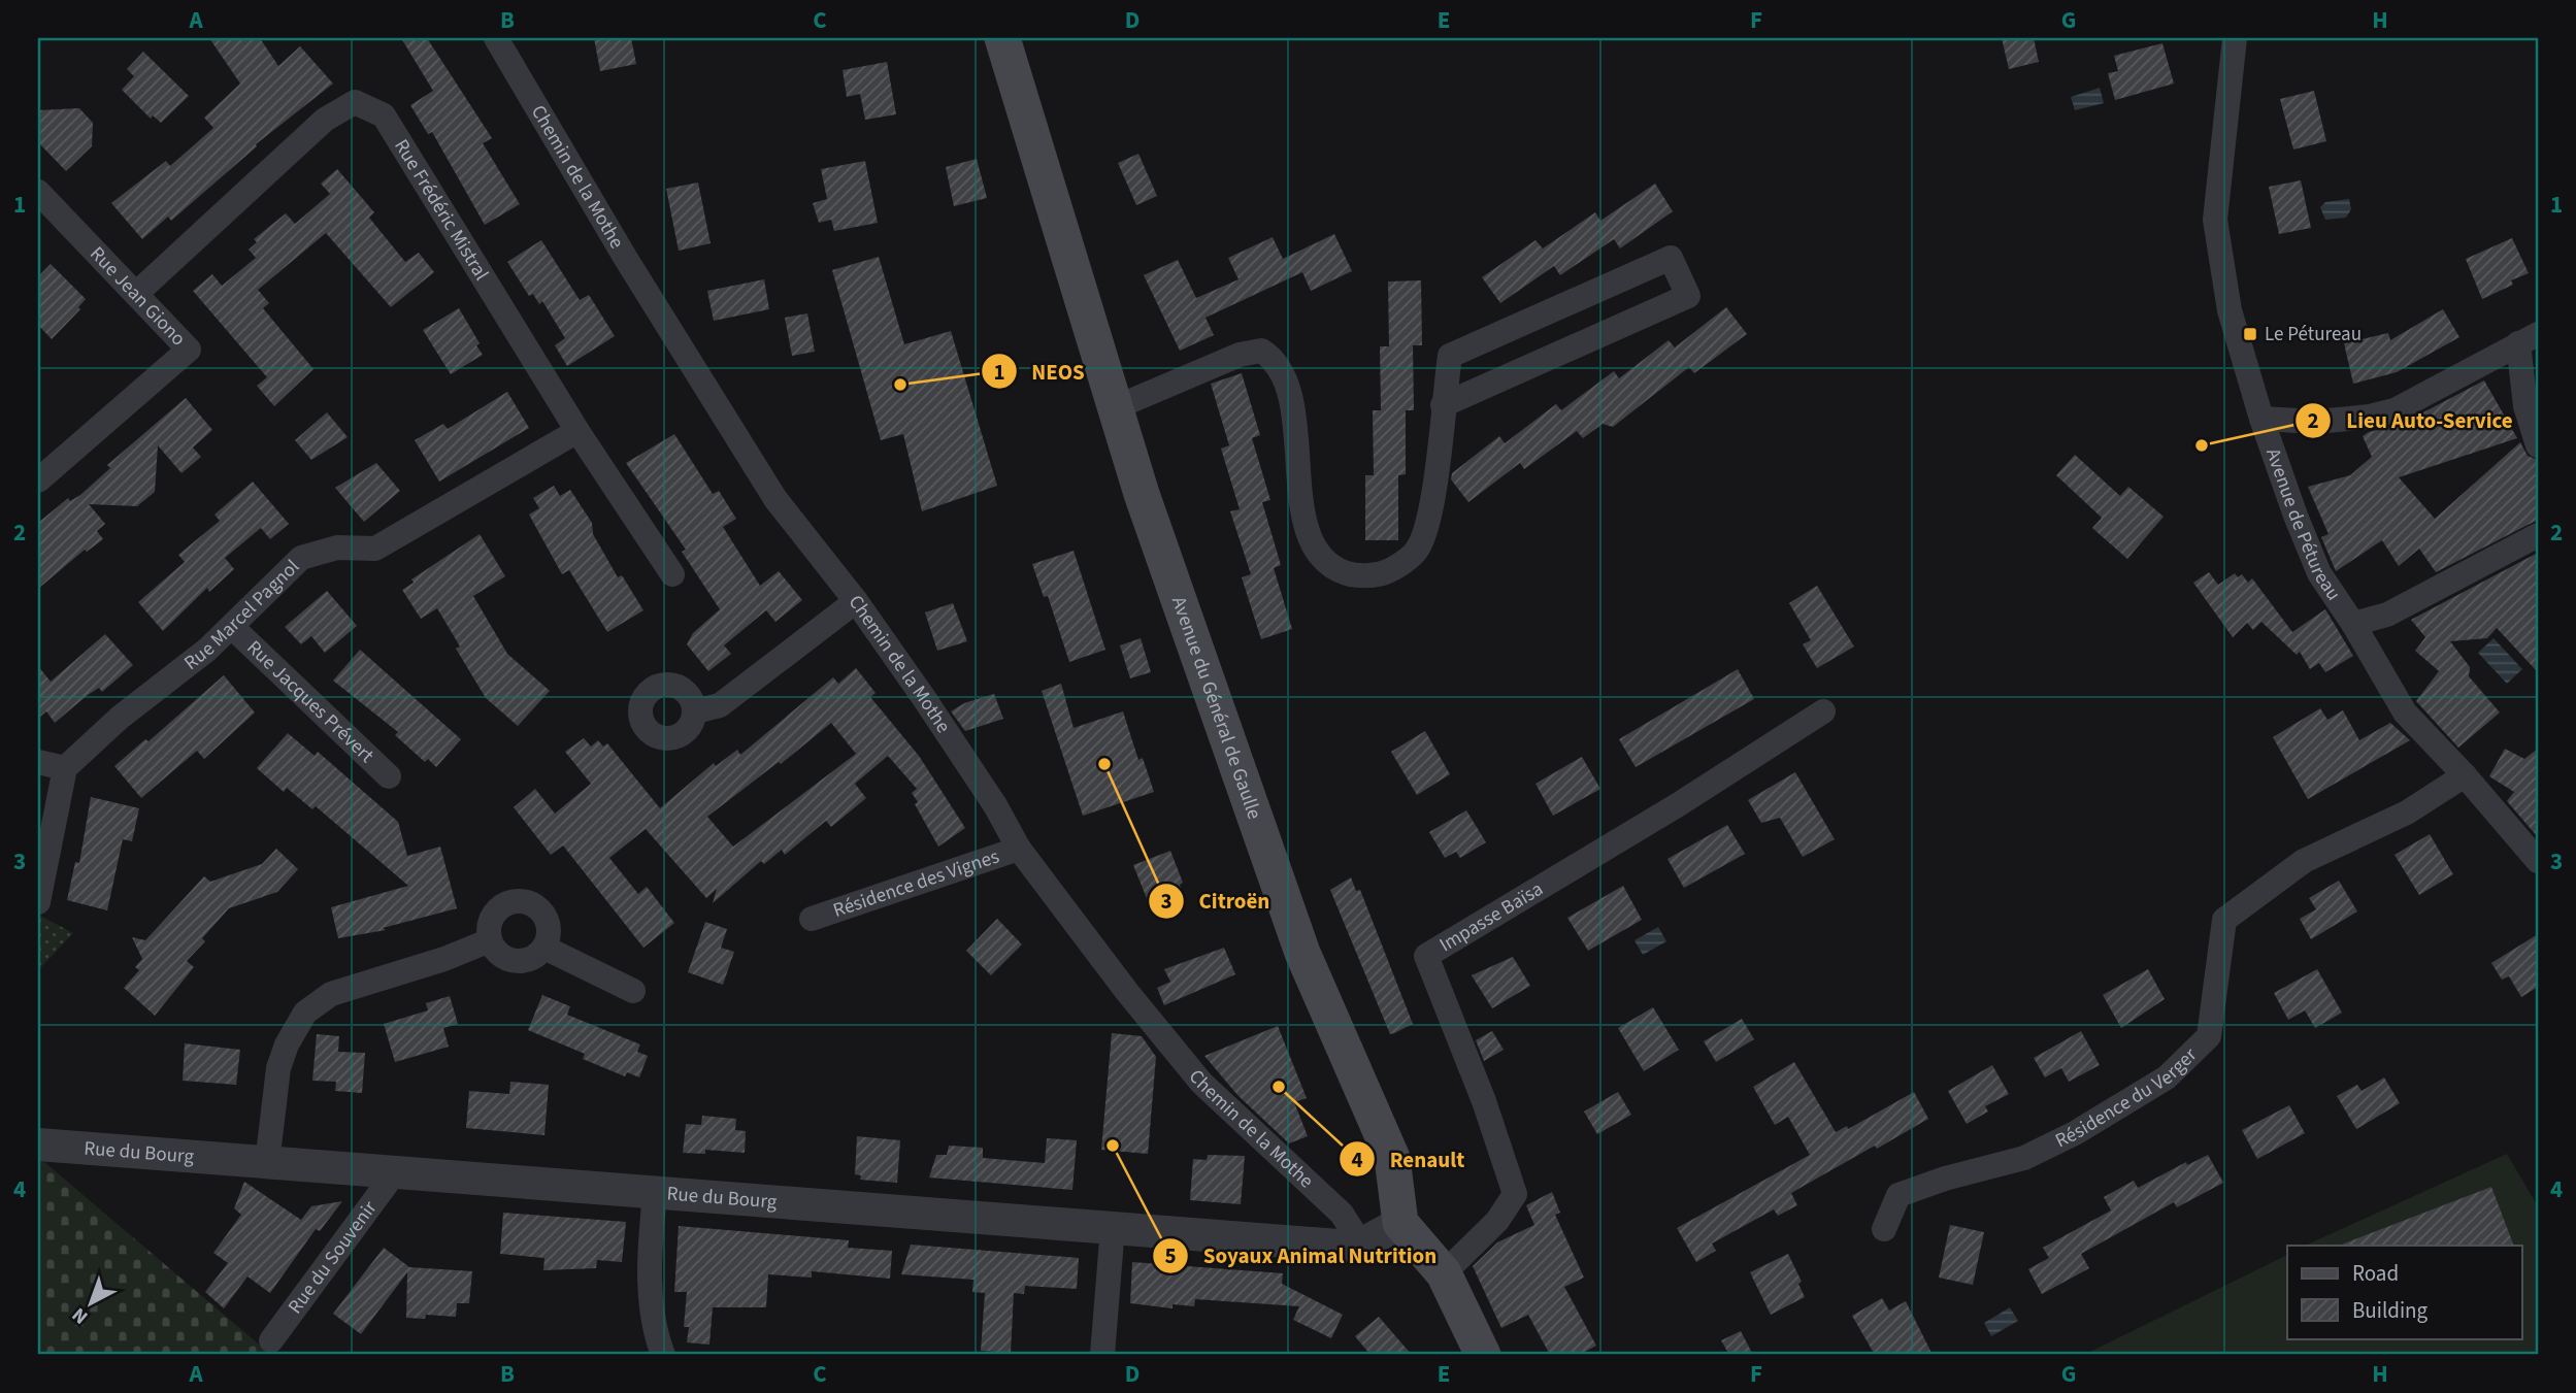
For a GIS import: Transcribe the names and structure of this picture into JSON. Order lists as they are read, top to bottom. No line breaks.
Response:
{"streets":{"main road":["Avenue du Général de Gaulle"],"street":["Chemin de la Mothe","Rue Frédéric Mistral","Rue Jean Giono","Avenue de Pétureau","Rue Marcel Pagnol","Rue Jacques Prévert","Résidence des Vignes","Impasse Baïsa","Résidence du Verger","Rue du Bourg","Rue du Souvenir"]},"crossings":[["Chemin de la Mothe","Résidence des Vignes"],["Chemin de la Mothe","Rue du Bourg"],["Rue Frédéric Mistral","Rue Jean Giono"],["Rue Frédéric Mistral","Rue Marcel Pagnol"],["Avenue de Pétureau","Résidence du Verger"],["Rue Marcel Pagnol","Rue Jacques Prévert"],["Rue du Bourg","Rue du Souvenir"]],"places":{"transit":["Le Pétureau"],"other":["NEOS","Lieu Auto-Service","Citroën","Renault","Soyaux Animal Nutrition"]},"legend":["Road","Building"],"north":"bottom left","grid":{"columns":["A","B","C","D","E","F","G","H"],"rows":["1","2","3","4"]}}
